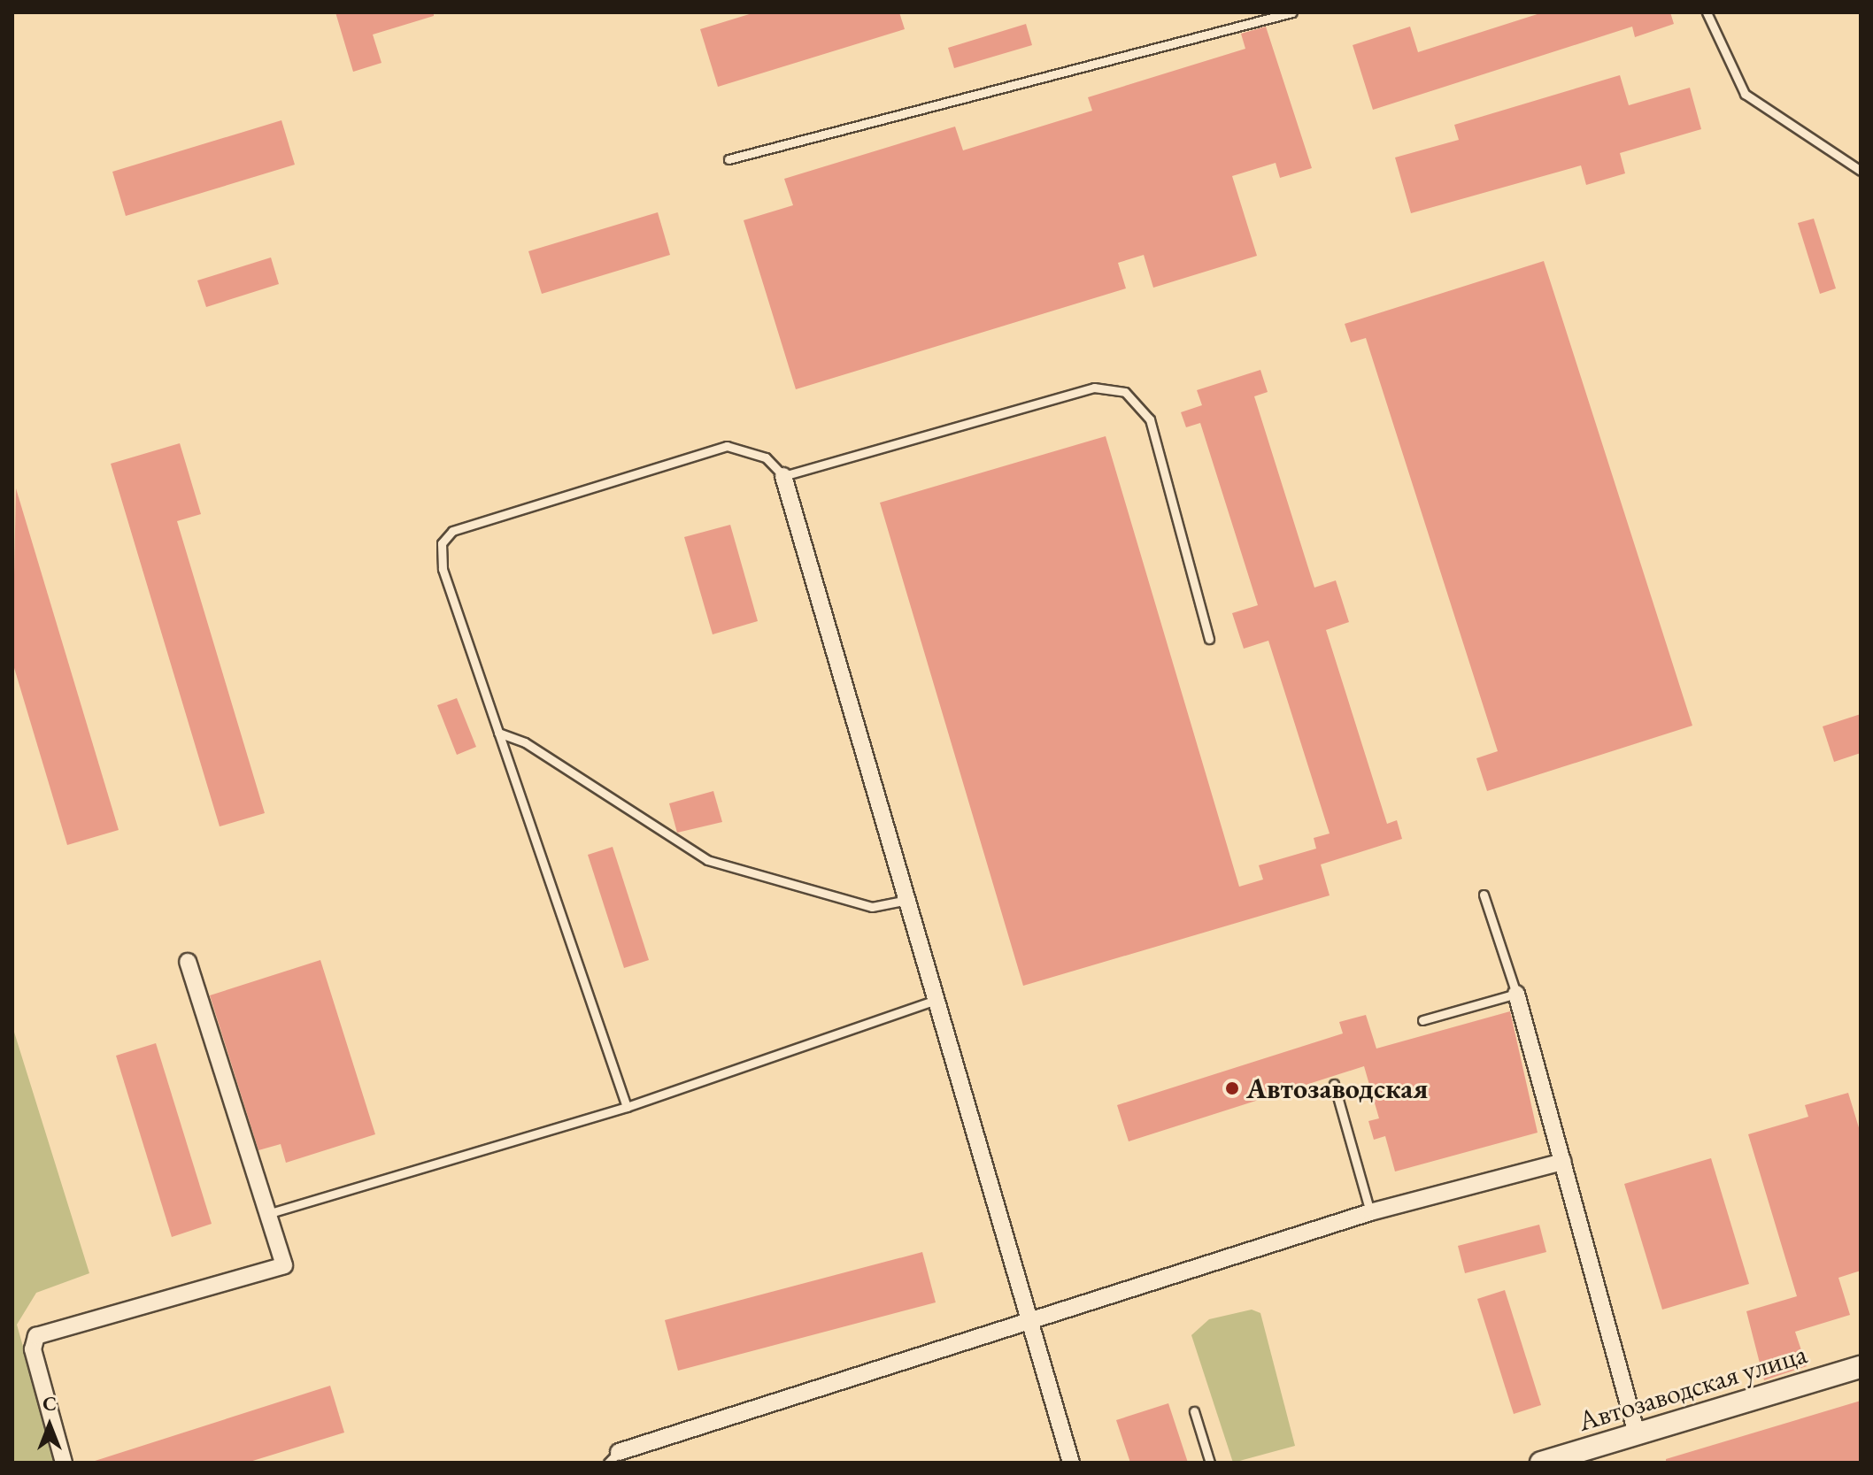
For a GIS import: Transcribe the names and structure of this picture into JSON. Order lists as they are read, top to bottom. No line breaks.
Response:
{"streets":{"street":["Автозаводская улица"]},"places":["Автозаводская"],"north":"top"}
